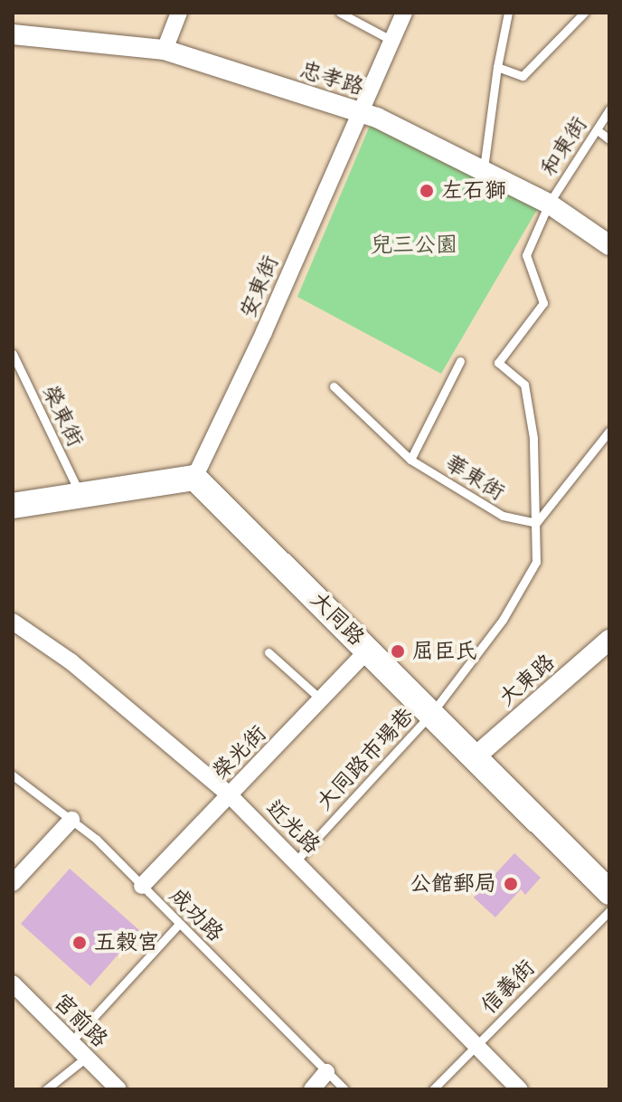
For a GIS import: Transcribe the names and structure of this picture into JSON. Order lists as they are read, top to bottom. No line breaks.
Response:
{"streets":{"main road":["大同路"],"street":["忠孝路","安東街","大東路","榮光街","近光路","宮前路"],"lane":["和東街","榮東街","華東街","大同路市場巷","成功路","信義街"]},"crossings":[["忠孝路","和東街"],["忠孝路","安東街"],["和東街","華東街"],["和東街","大同路市場巷"],["安東街","大同路"],["華東街","大同路市場巷"],["大同路","大東路"],["大同路","榮光街"],["大同路","大同路市場巷"],["榮光街","近光路"],["榮光街","成功路"],["大同路市場巷","近光路"],["近光路","信義街"]],"parks":["兒三公園"],"places":["左石獅","屈臣氏","公館郵局","五穀宮"]}
